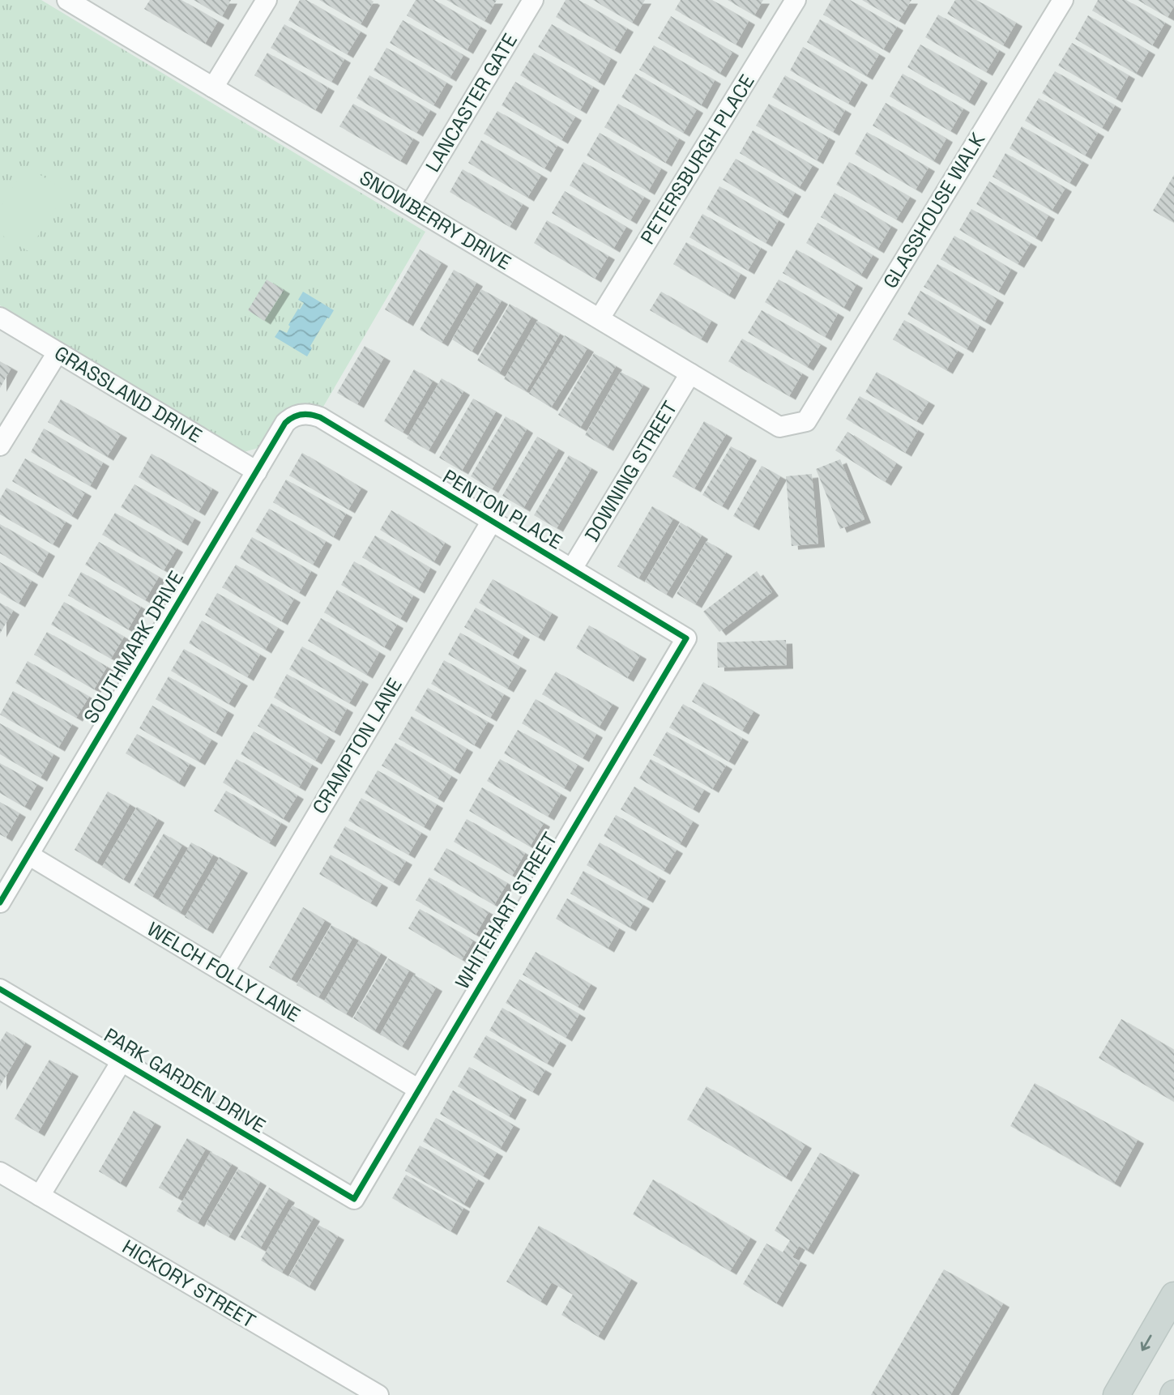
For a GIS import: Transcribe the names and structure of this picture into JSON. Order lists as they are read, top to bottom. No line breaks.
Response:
{"streets":{"street":["LANCASTER GATE","PETERSBURGH PLACE","GLASSHOUSE WALK","SNOWBERRY DRIVE","GRASSLAND DRIVE","DOWNING STREET","PENTON PLACE","SOUTHMARK DRIVE","CRAMPTON LANE","WHITEHART STREET","WELCH FOLLY LANE","PARK GARDEN DRIVE","HICKORY STREET"]},"crossings":[["LANCASTER GATE","SNOWBERRY DRIVE"],["PETERSBURGH PLACE","SNOWBERRY DRIVE"],["GLASSHOUSE WALK","SNOWBERRY DRIVE"],["SNOWBERRY DRIVE","DOWNING STREET"],["GRASSLAND DRIVE","SOUTHMARK DRIVE"],["DOWNING STREET","PENTON PLACE"],["PENTON PLACE","SOUTHMARK DRIVE"],["PENTON PLACE","CRAMPTON LANE"],["PENTON PLACE","WHITEHART STREET"],["SOUTHMARK DRIVE","WELCH FOLLY LANE"],["CRAMPTON LANE","WELCH FOLLY LANE"],["WHITEHART STREET","WELCH FOLLY LANE"],["WHITEHART STREET","PARK GARDEN DRIVE"]]}
